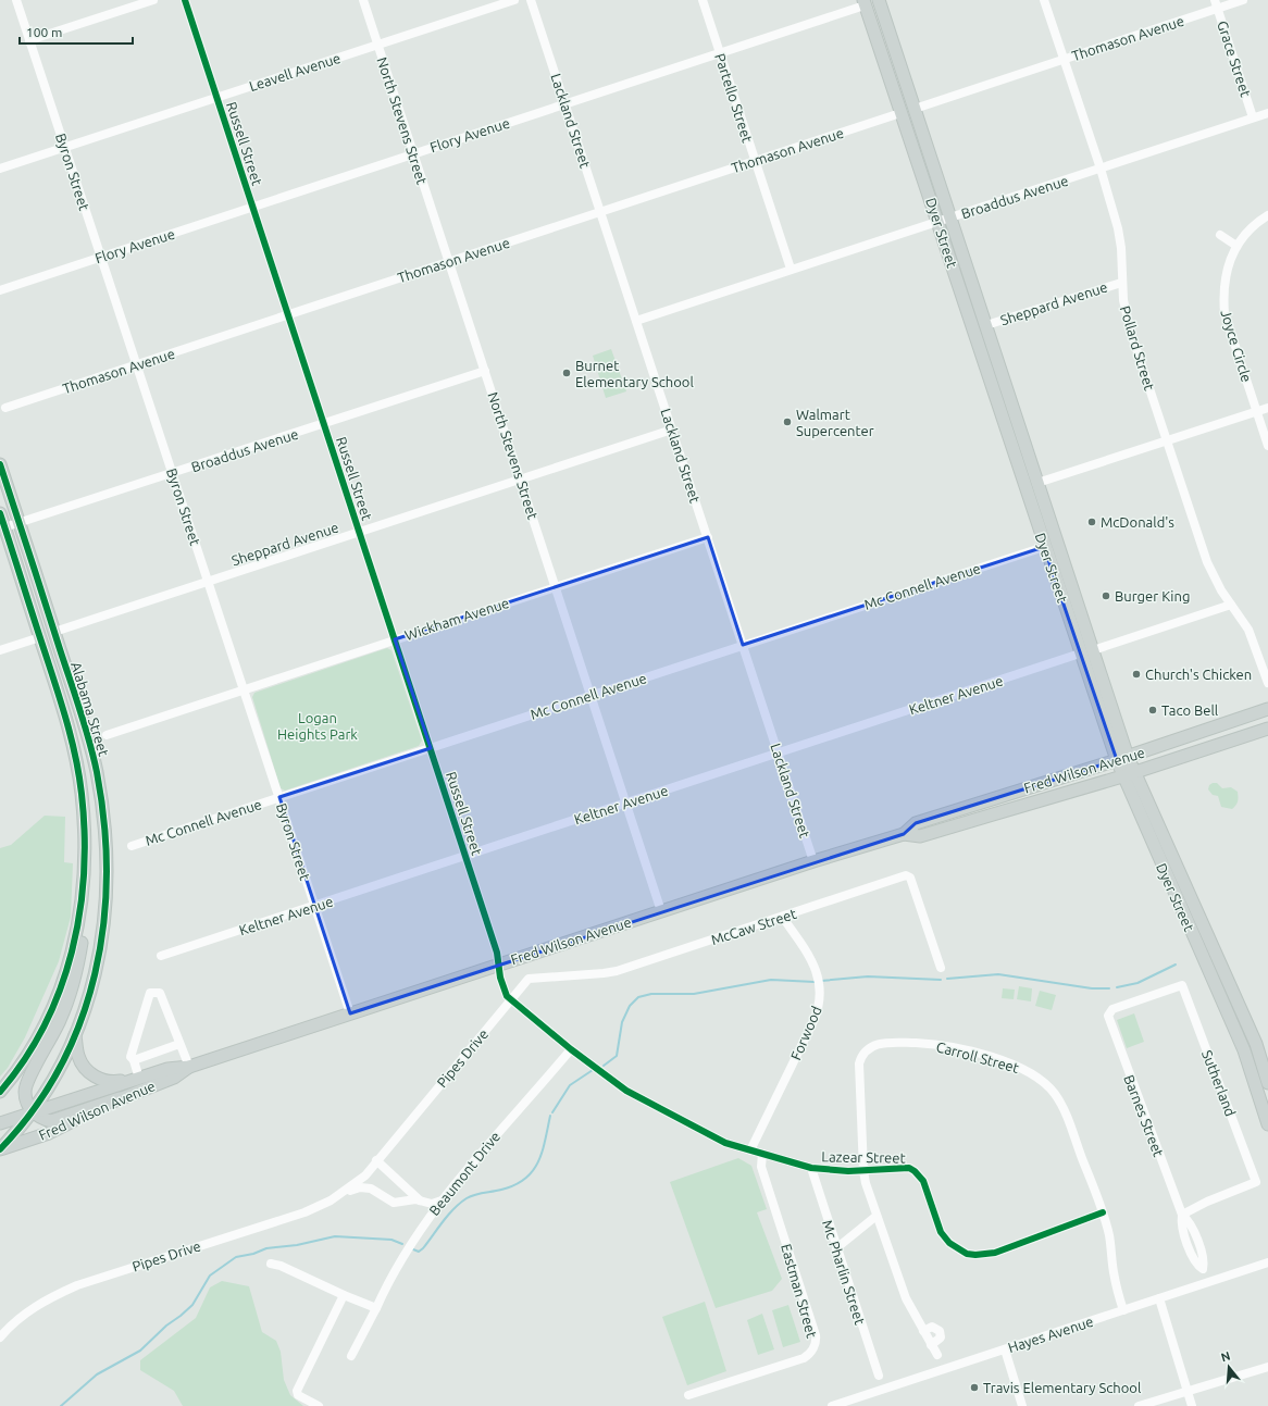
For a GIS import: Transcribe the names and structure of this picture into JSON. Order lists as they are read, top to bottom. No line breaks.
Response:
{"streets":{"main road":["Dyer Street","Alabama Street","Fred Wilson Avenue"],"street":["Thomason Avenue","Grace Street","Leavell Avenue","Partello Street","North Stevens Street","Lackland Street","Flory Avenue","Russell Street","Byron Street","Broaddus Avenue","Sheppard Avenue","Joyce Circle","Pollard Street","Mc Connell Avenue","Wickham Avenue","Keltner Avenue","McCaw Street","Forwood","Carroll Street","Pipes Drive","Sutherland","Barnes Street","Lazear Street","Beaumont Drive","Mc Pharlin Street","Eastman Street","Hayes Avenue"]},"crossings":[["Thomason Avenue","Grace Street"],["Thomason Avenue","Partello Street"],["Thomason Avenue","North Stevens Street"],["Thomason Avenue","Lackland Street"],["Thomason Avenue","Russell Street"],["Thomason Avenue","Byron Street"],["Thomason Avenue","Dyer Street"],["Thomason Avenue","Pollard Street"],["Grace Street","Broaddus Avenue"],["Leavell Avenue","North Stevens Street"],["Leavell Avenue","Russell Street"],["Leavell Avenue","Byron Street"],["Partello Street","Flory Avenue"],["Partello Street","Broaddus Avenue"],["North Stevens Street","Flory Avenue"],["North Stevens Street","Broaddus Avenue"],["North Stevens Street","Sheppard Avenue"],["North Stevens Street","Mc Connell Avenue"],["North Stevens Street","Wickham Avenue"],["North Stevens Street","Keltner Avenue"],["North Stevens Street","Fred Wilson Avenue"],["Lackland Street","Flory Avenue"],["Lackland Street","Broaddus Avenue"],["Lackland Street","Sheppard Avenue"],["Lackland Street","Mc Connell Avenue"],["Lackland Street","Wickham Avenue"],["Lackland Street","Keltner Avenue"],["Lackland Street","Fred Wilson Avenue"],["Flory Avenue","Russell Street"],["Flory Avenue","Byron Street"],["Flory Avenue","Dyer Street"],["Russell Street","Broaddus Avenue"],["Russell Street","Sheppard Avenue"],["Russell Street","Mc Connell Avenue"],["Russell Street","Wickham Avenue"],["Russell Street","Keltner Avenue"],["Russell Street","Fred Wilson Avenue"],["Russell Street","McCaw Street"],["Russell Street","Pipes Drive"],["Russell Street","Lazear Street"],["Byron Street","Broaddus Avenue"],["Byron Street","Sheppard Avenue"],["Byron Street","Mc Connell Avenue"],["Byron Street","Wickham Avenue"],["Byron Street","Keltner Avenue"],["Byron Street","Fred Wilson Avenue"],["Broaddus Avenue","Dyer Street"],["Broaddus Avenue","Pollard Street"],["Broaddus Avenue","Alabama Street"],["Dyer Street","Sheppard Avenue"],["Dyer Street","Mc Connell Avenue"],["Dyer Street","Keltner Avenue"],["Dyer Street","Fred Wilson Avenue"],["Sheppard Avenue","Pollard Street"],["Sheppard Avenue","Alabama Street"],["Alabama Street","Fred Wilson Avenue"],["McCaw Street","Forwood"],["McCaw Street","Pipes Drive"],["McCaw Street","Lazear Street"],["Forwood","Lazear Street"],["Carroll Street","Lazear Street"],["Carroll Street","Hayes Avenue"],["Pipes Drive","Lazear Street"],["Pipes Drive","Beaumont Drive"],["Sutherland","Barnes Street"],["Barnes Street","Hayes Avenue"],["Lazear Street","Beaumont Drive"],["Lazear Street","Mc Pharlin Street"],["Lazear Street","Eastman Street"]],"parks":["Logan Heights Park"],"places":["Burnet Elementary School","Walmart Supercenter","McDonald's","Burger King","Church's Chicken","Taco Bell","Travis Elementary School"],"scale_bar":"100 m","north":"top"}
